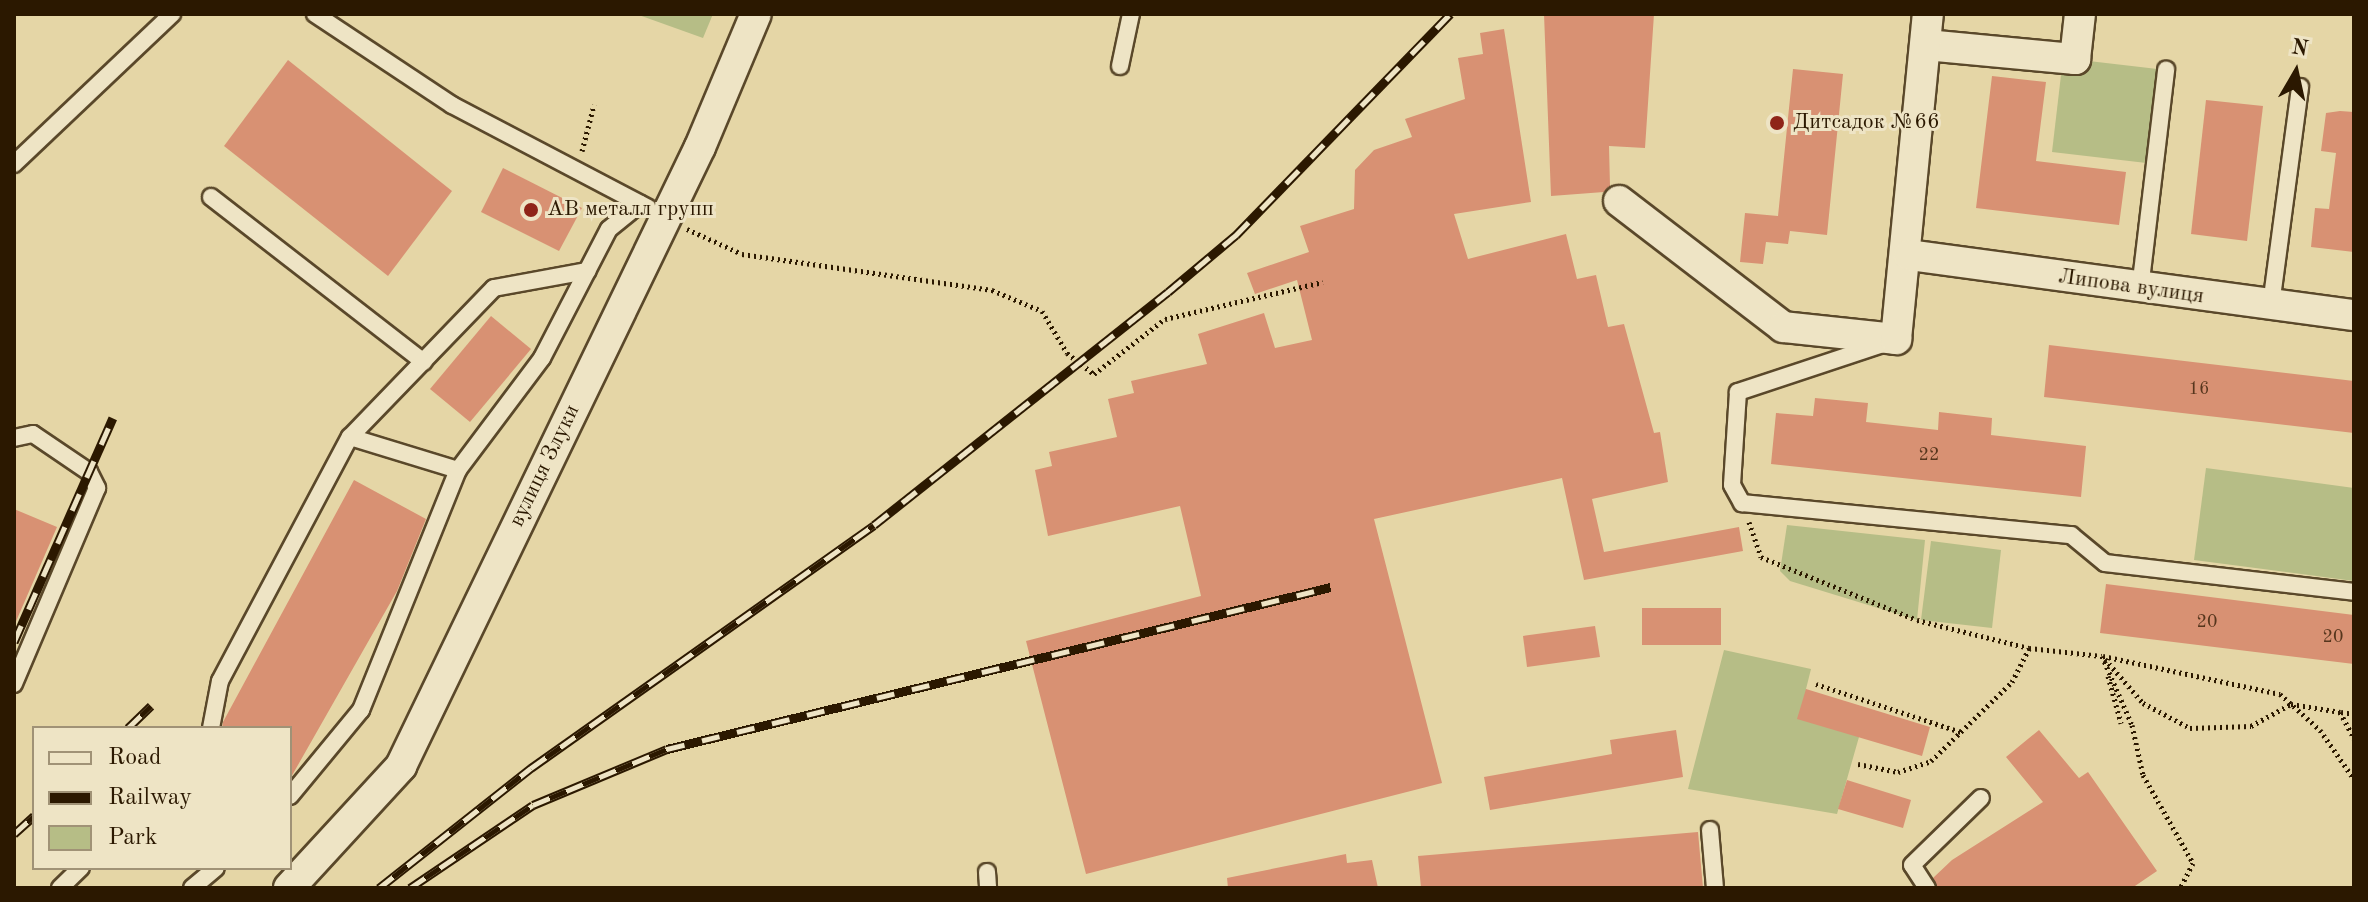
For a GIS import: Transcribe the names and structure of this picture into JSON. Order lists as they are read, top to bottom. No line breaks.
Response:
{"streets":{"street":["Липова вулиця","вулиця Злуки"]},"places":["Дитсадок №66","АВ металл групп"],"house_numbers":["16","22","20","20"],"legend":["Road","Railway","Park"],"north":"top"}
